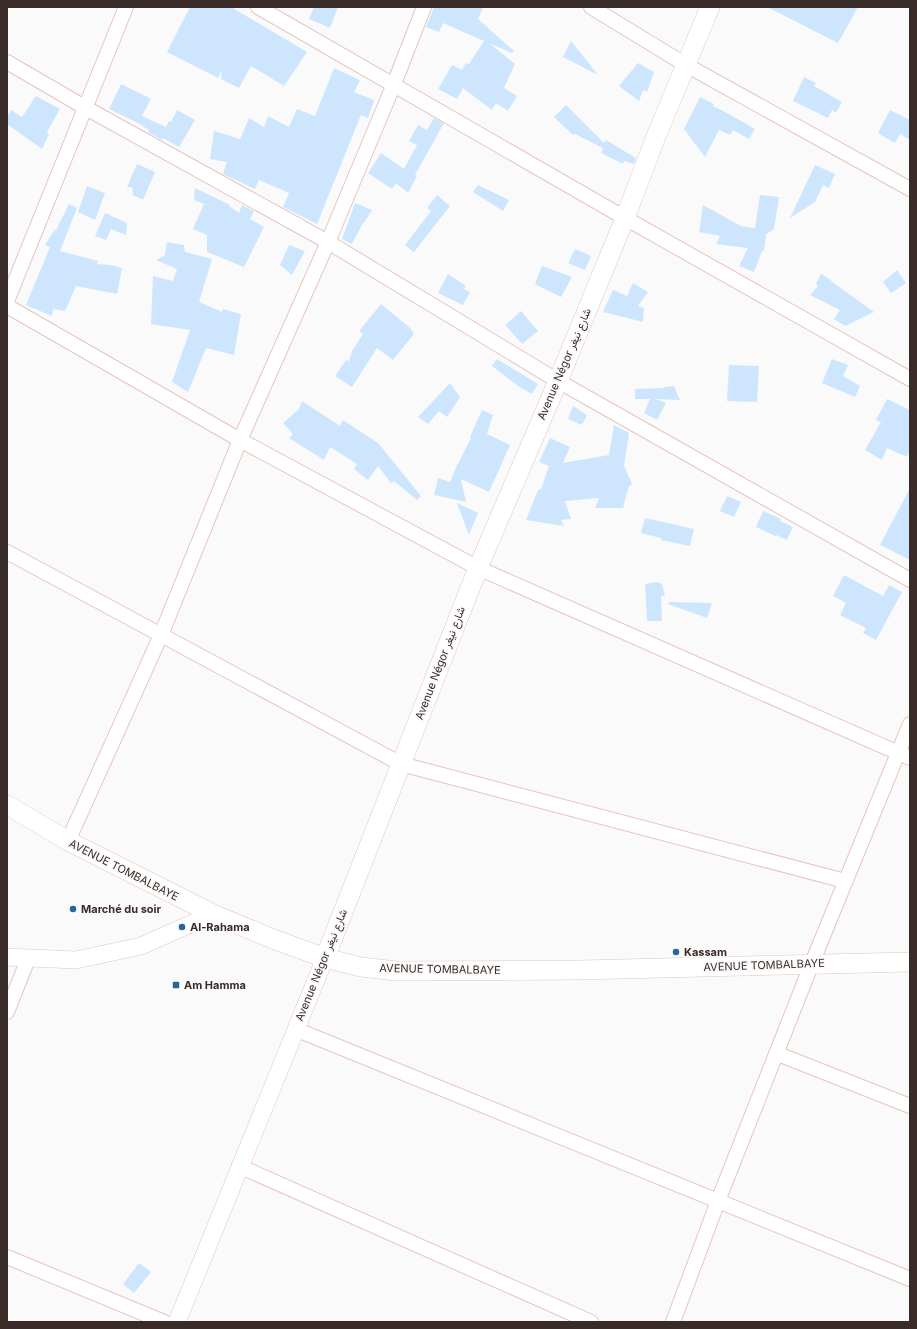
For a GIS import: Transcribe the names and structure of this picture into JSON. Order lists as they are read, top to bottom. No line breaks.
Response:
{"streets":{"main road":["Avenue Négor شارع نيغر","AVENUE TOMBALBAYE"]},"crossings":[["Avenue Négor شارع نيغر","AVENUE TOMBALBAYE"]],"places":{"other":["Marché du soir","Al-Rahama","Kassam"],"transit":["Am Hamma"]}}
